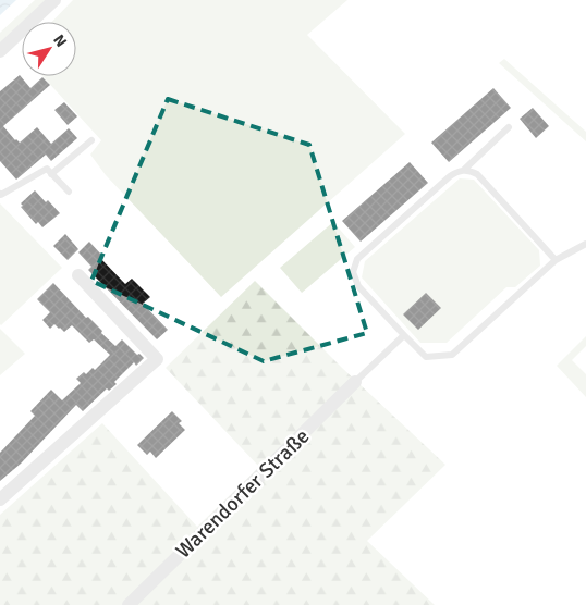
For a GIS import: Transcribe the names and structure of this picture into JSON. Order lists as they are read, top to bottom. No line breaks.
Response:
{"streets":{"street":["Warendorfer Straße"]},"north":"top right"}
